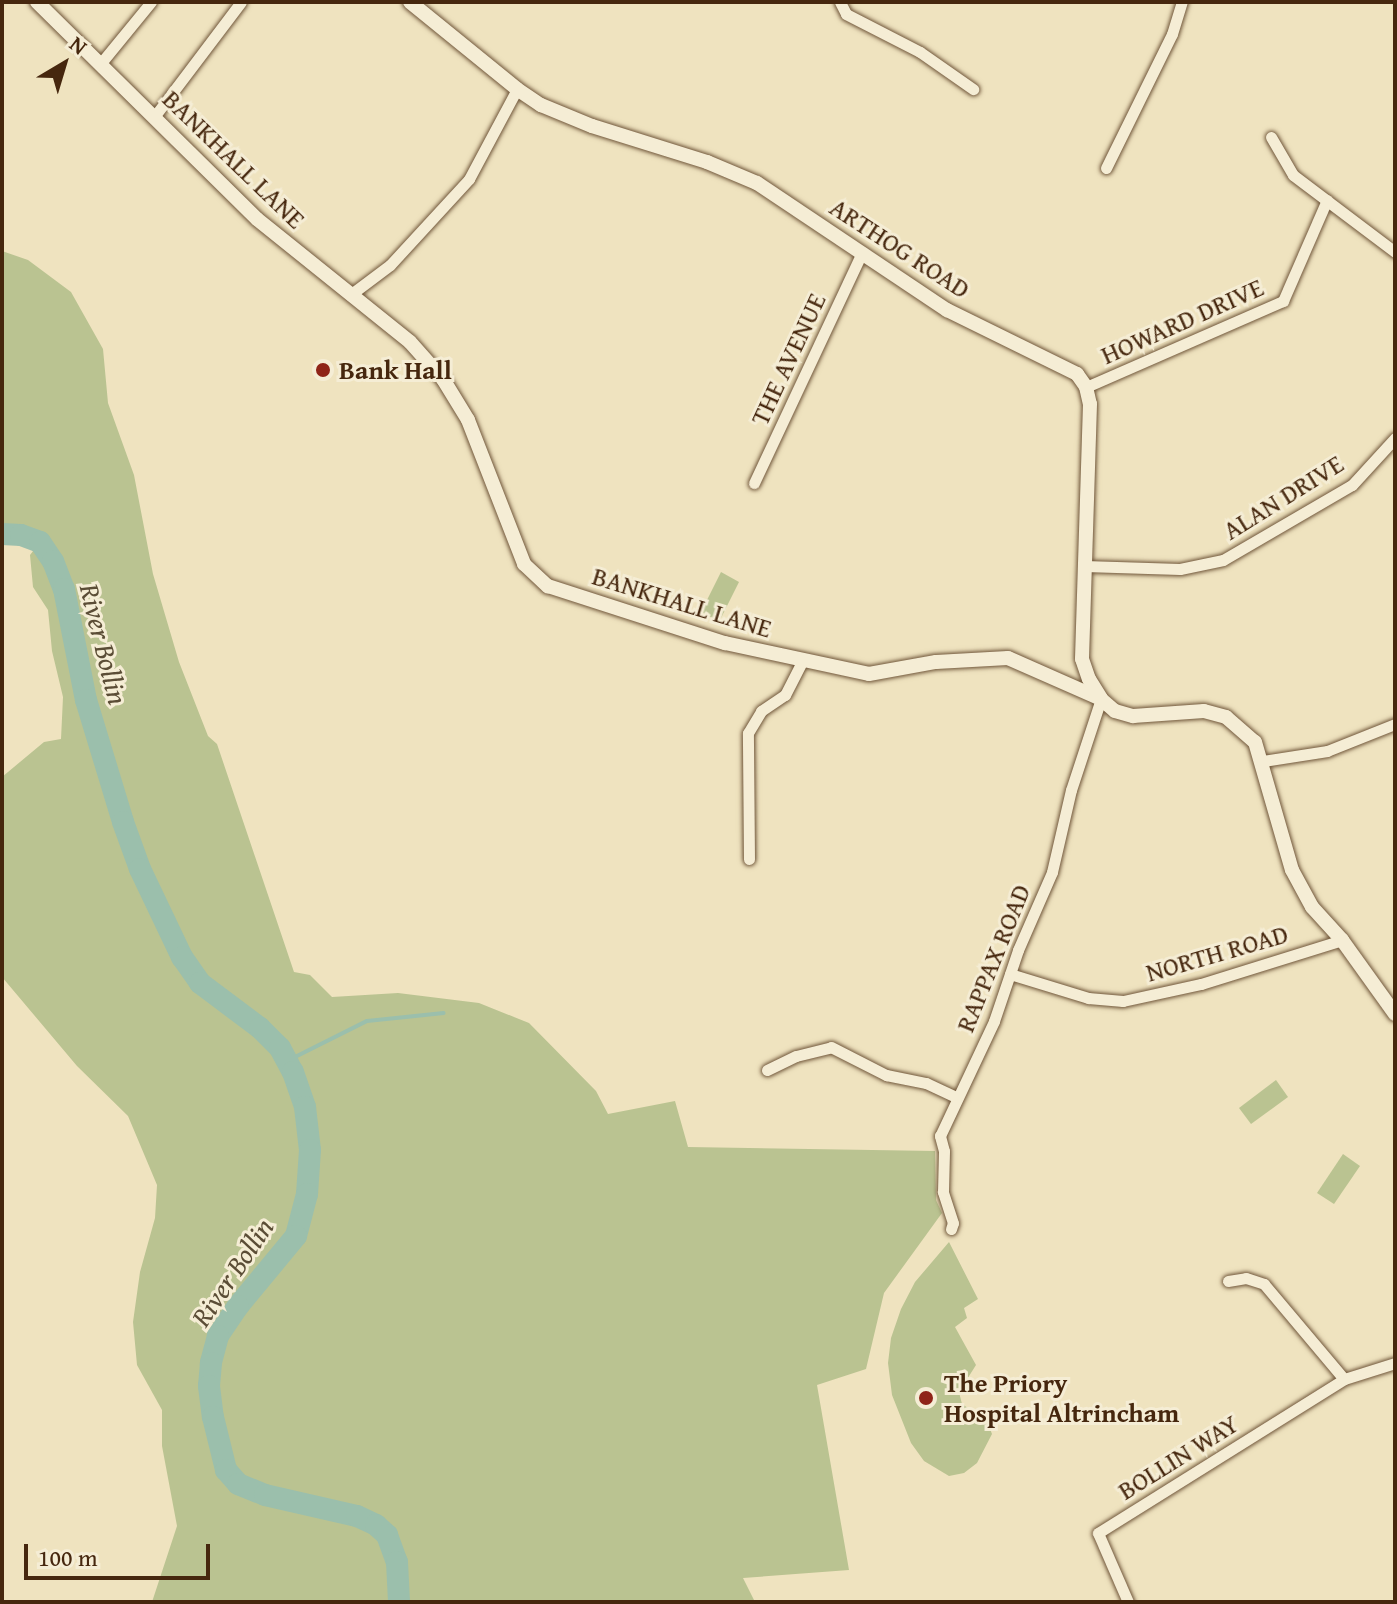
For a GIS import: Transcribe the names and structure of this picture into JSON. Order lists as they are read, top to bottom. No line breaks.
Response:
{"streets":{"street":["BANKHALL LANE","ARTHOG ROAD","HOWARD DRIVE","THE AVENUE","ALAN DRIVE","NORTH ROAD","RAPPAX ROAD","BOLLIN WAY"]},"crossings":[["BANKHALL LANE","NORTH ROAD"],["BANKHALL LANE","RAPPAX ROAD"],["ARTHOG ROAD","HOWARD DRIVE"],["ARTHOG ROAD","THE AVENUE"],["NORTH ROAD","RAPPAX ROAD"]],"water":["River Bollin"],"places":["Bank Hall","The Priory Hospital Altrincham"],"scale_bar":"100 m","north":"top right"}
